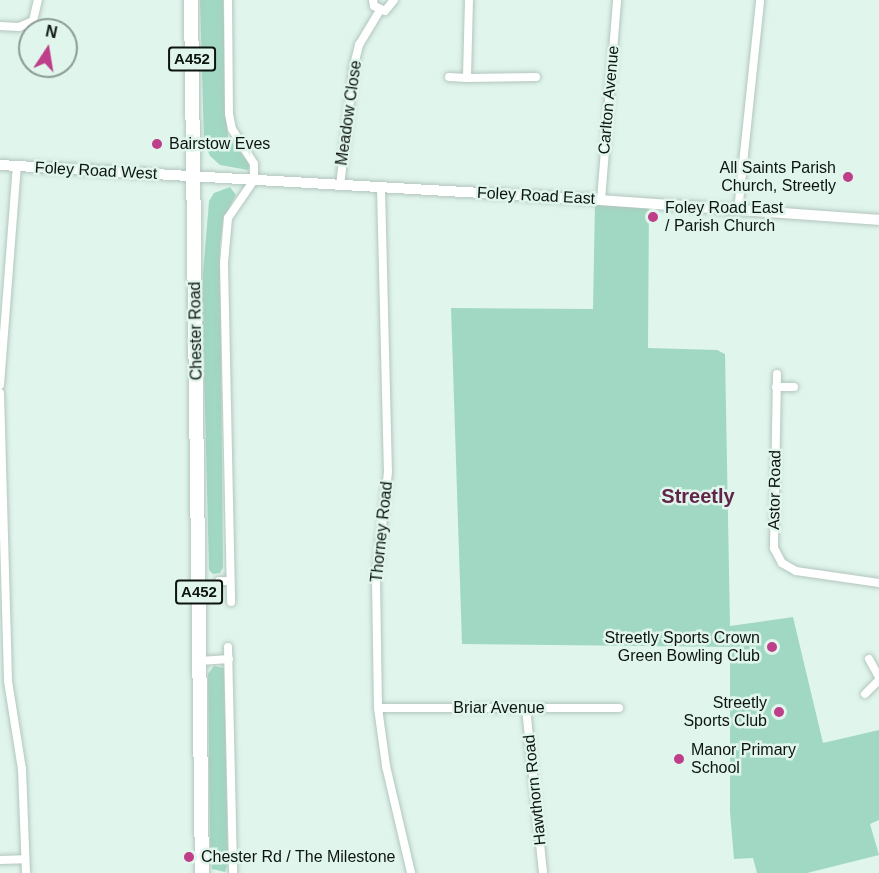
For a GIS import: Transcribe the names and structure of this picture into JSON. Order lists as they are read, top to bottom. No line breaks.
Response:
{"streets":{"highway":["A452","Chester Road"],"main road":["Foley Road West","Foley Road East"],"street":["Carlton Avenue","Meadow Close","Astor Road","Thorney Road","Briar Avenue","Hawthorn Road"]},"crossings":[["Carlton Avenue","Foley Road East"],["Meadow Close","Foley Road East"],["Foley Road West","Foley Road East"],["Foley Road West","Chester Road"],["Foley Road East","Chester Road"],["Foley Road East","Thorney Road"],["Thorney Road","Briar Avenue"],["Briar Avenue","Hawthorn Road"]],"districts":["Streetly"],"places":["Bairstow Eves","All Saints Parish Church, Streetly","Foley Road East / Parish Church","Streetly Sports Crown Green Bowling Club","Streetly Sports Club","Manor Primary School","Chester Rd / The Milestone"],"north":"top"}
